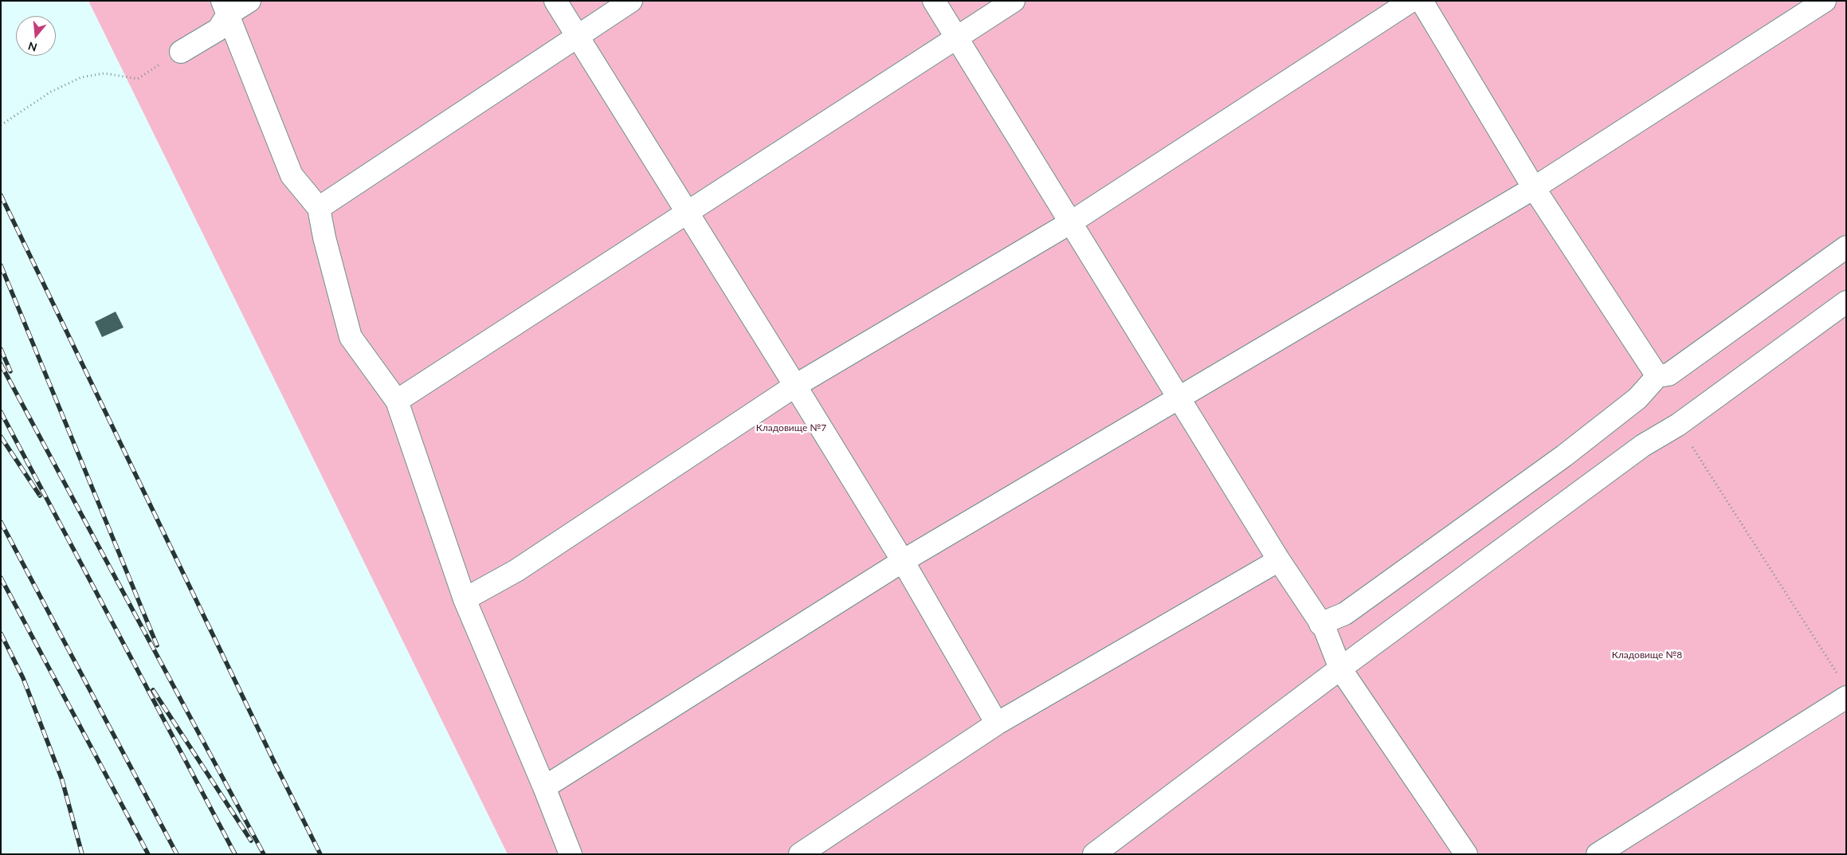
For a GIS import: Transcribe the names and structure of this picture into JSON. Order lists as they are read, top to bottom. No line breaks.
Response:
{"parks":["Кладовище №7","Кладовище №8"],"north":"bottom"}
